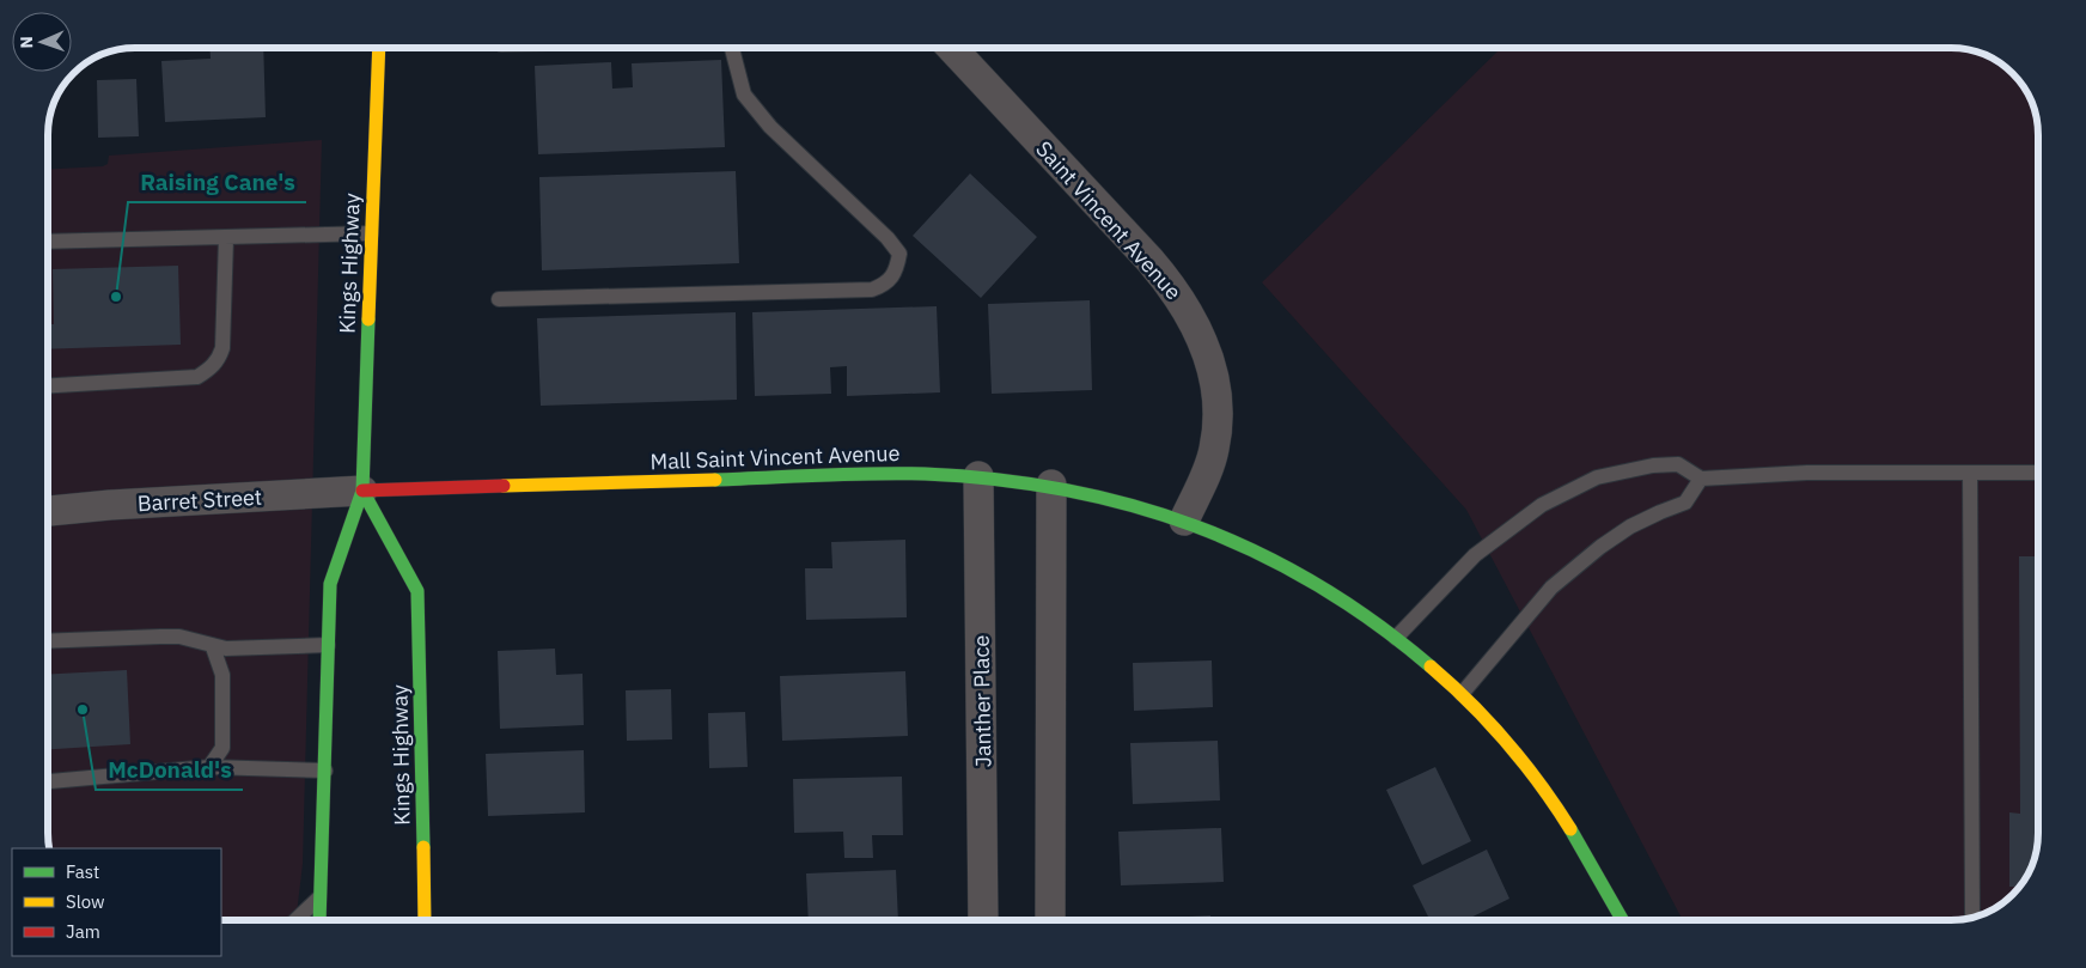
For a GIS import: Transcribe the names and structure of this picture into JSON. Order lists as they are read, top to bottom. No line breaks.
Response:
{"streets":{"street":["Saint Vincent Avenue","Kings Highway","Mall Saint Vincent Avenue","Barret Street","Janther Place"]},"crossings":[["Saint Vincent Avenue","Mall Saint Vincent Avenue"],["Kings Highway","Mall Saint Vincent Avenue"],["Kings Highway","Barret Street"],["Mall Saint Vincent Avenue","Barret Street"],["Mall Saint Vincent Avenue","Janther Place"]],"places":["Raising Cane's","McDonald's"],"legend":["Fast","Slow","Jam"],"north":"left"}
